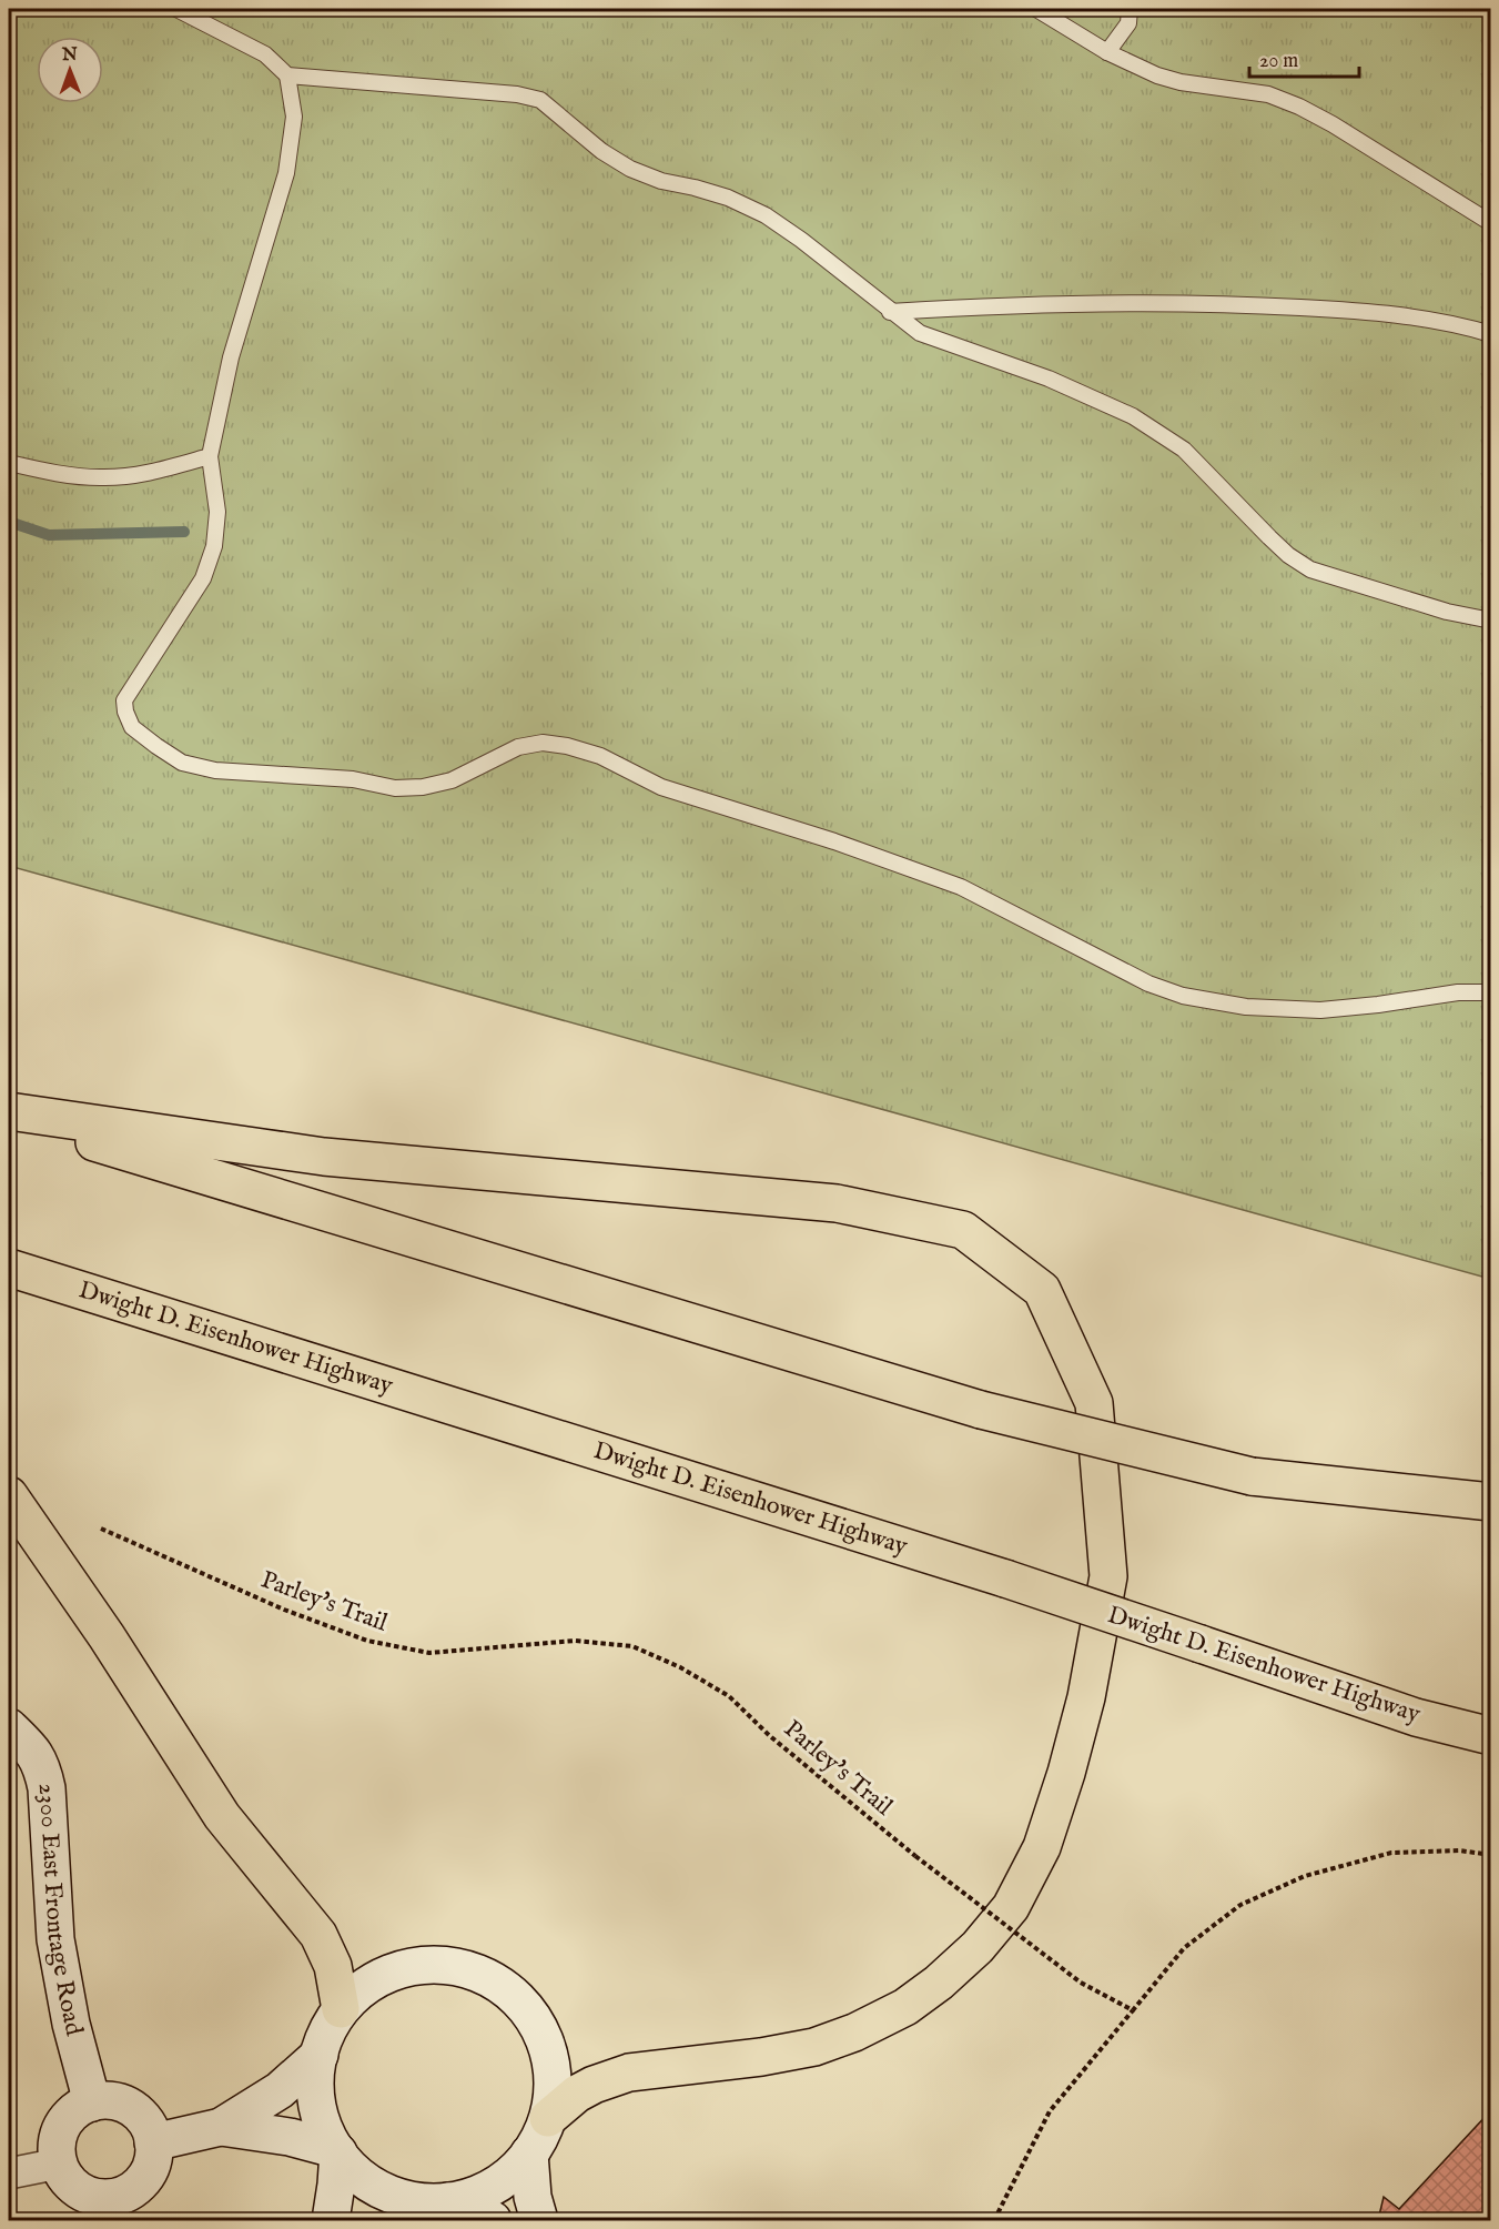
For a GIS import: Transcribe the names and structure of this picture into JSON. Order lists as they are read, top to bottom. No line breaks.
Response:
{"streets":{"highway":["Dwight D. Eisenhower Highway"],"main road":["2300 East Frontage Road"],"path":["Parley's Trail"]},"scale_bar":"20 m","north":"top"}
